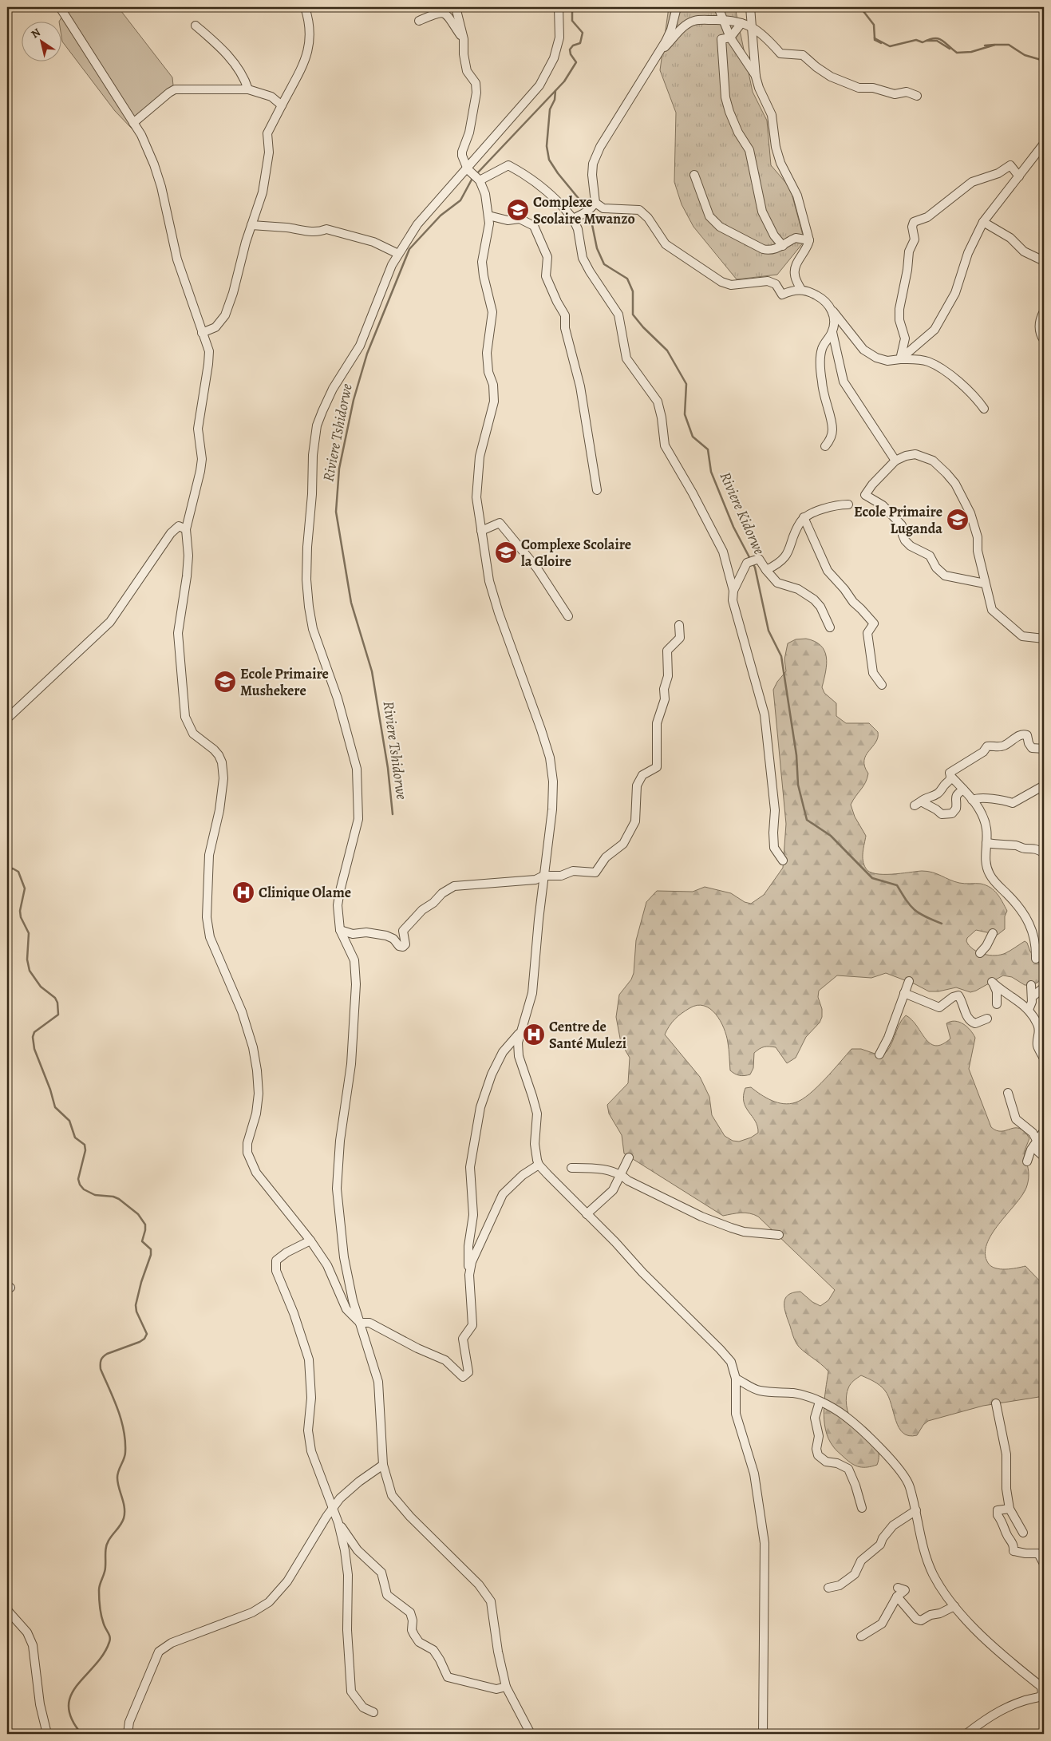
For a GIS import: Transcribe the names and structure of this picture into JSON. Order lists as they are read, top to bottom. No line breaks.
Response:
{"water":["Riviere Tshidorwe","Riviere Kidorwe"],"places":{"school or university":["Complexe Scolaire Mwanzo","Ecole Primaire Luganda","Complexe Scolaire la Gloire","Ecole Primaire Mushekere"],"hospital":["Clinique Olame","Centre de Santé Mulezi"]},"north":"top left"}
